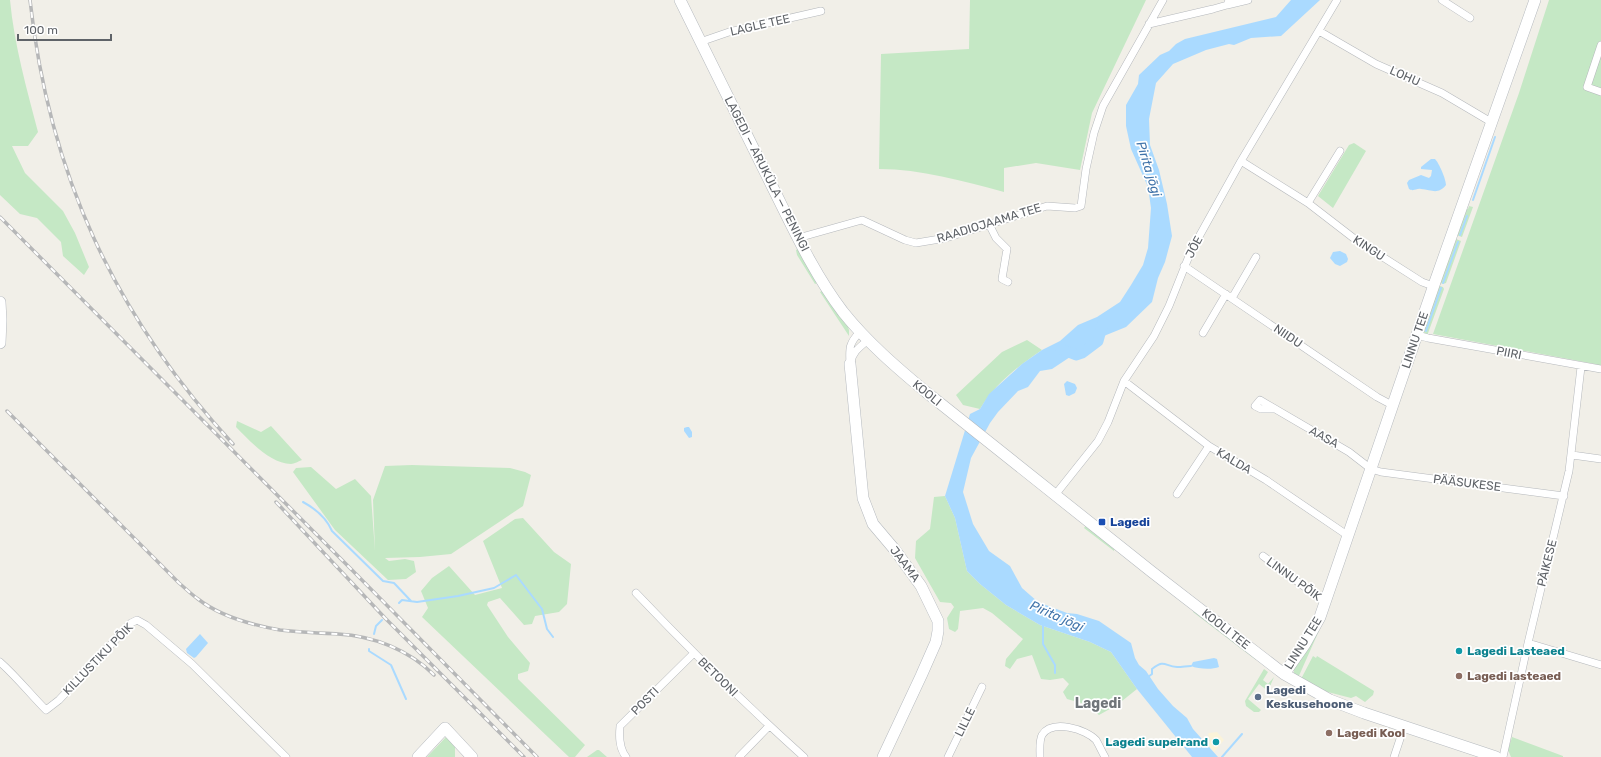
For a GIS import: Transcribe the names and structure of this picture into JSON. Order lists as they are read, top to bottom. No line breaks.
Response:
{"streets":{"street":["LAGLE TEE","LOHU","LAGEDI — ARUKÜLA — PENINGI","RAADIOJAAMA TEE","JÕE","KINGU","NIIDU","LINNU TEE","PIIRI","KOOLI","AASA","KALDA","PÄÄSUKESE","PÄIKESE","JAAMA","LINNU PÕIK","KOOLI TEE","KILLUSTIKU PÕIK","BETOONI","POSTI","LILLE"]},"crossings":[["LAGLE TEE","LAGEDI — ARUKÜLA — PENINGI"],["LOHU","JÕE"],["LOHU","LINNU TEE"],["LAGEDI — ARUKÜLA — PENINGI","RAADIOJAAMA TEE"],["LAGEDI — ARUKÜLA — PENINGI","KOOLI"],["LAGEDI — ARUKÜLA — PENINGI","JAAMA"],["JÕE","KINGU"],["JÕE","NIIDU"],["JÕE","KALDA"],["JÕE","KOOLI TEE"],["KINGU","LINNU TEE"],["NIIDU","LINNU TEE"],["LINNU TEE","PIIRI"],["LINNU TEE","AASA"],["LINNU TEE","KALDA"],["LINNU TEE","PÄÄSUKESE"],["LINNU TEE","LINNU PÕIK"],["LINNU TEE","KOOLI TEE"],["PIIRI","PÄIKESE"],["KOOLI","KOOLI TEE"],["AASA","PÄÄSUKESE"],["PÄÄSUKESE","PÄIKESE"],["BETOONI","POSTI"]],"districts":["Lagedi"],"water":["Pirita jõgi"],"places":{"transit":["Lagedi"],"other":["Lagedi Lasteaed","Lagedi lasteaed","Lagedi Keskusehoone","Lagedi Kool","Lagedi supelrand"]},"scale_bar":"100 m"}
